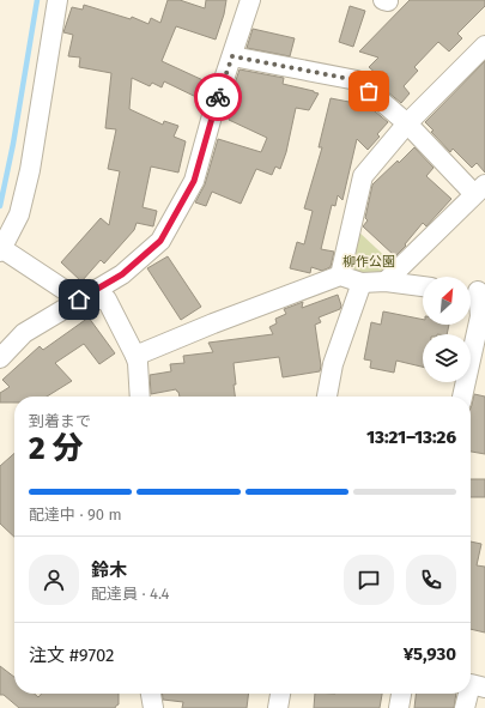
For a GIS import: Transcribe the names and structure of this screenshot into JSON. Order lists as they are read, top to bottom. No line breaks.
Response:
{"parks":["柳作公園"],"north":"top right","page":{"heading":["2 分","到着まで","13:21–13:26"],"panel":["鈴木","配達員 · 4.4","注文 #9702","¥5,930"],"bar":"配達中 · 90 m"}}
